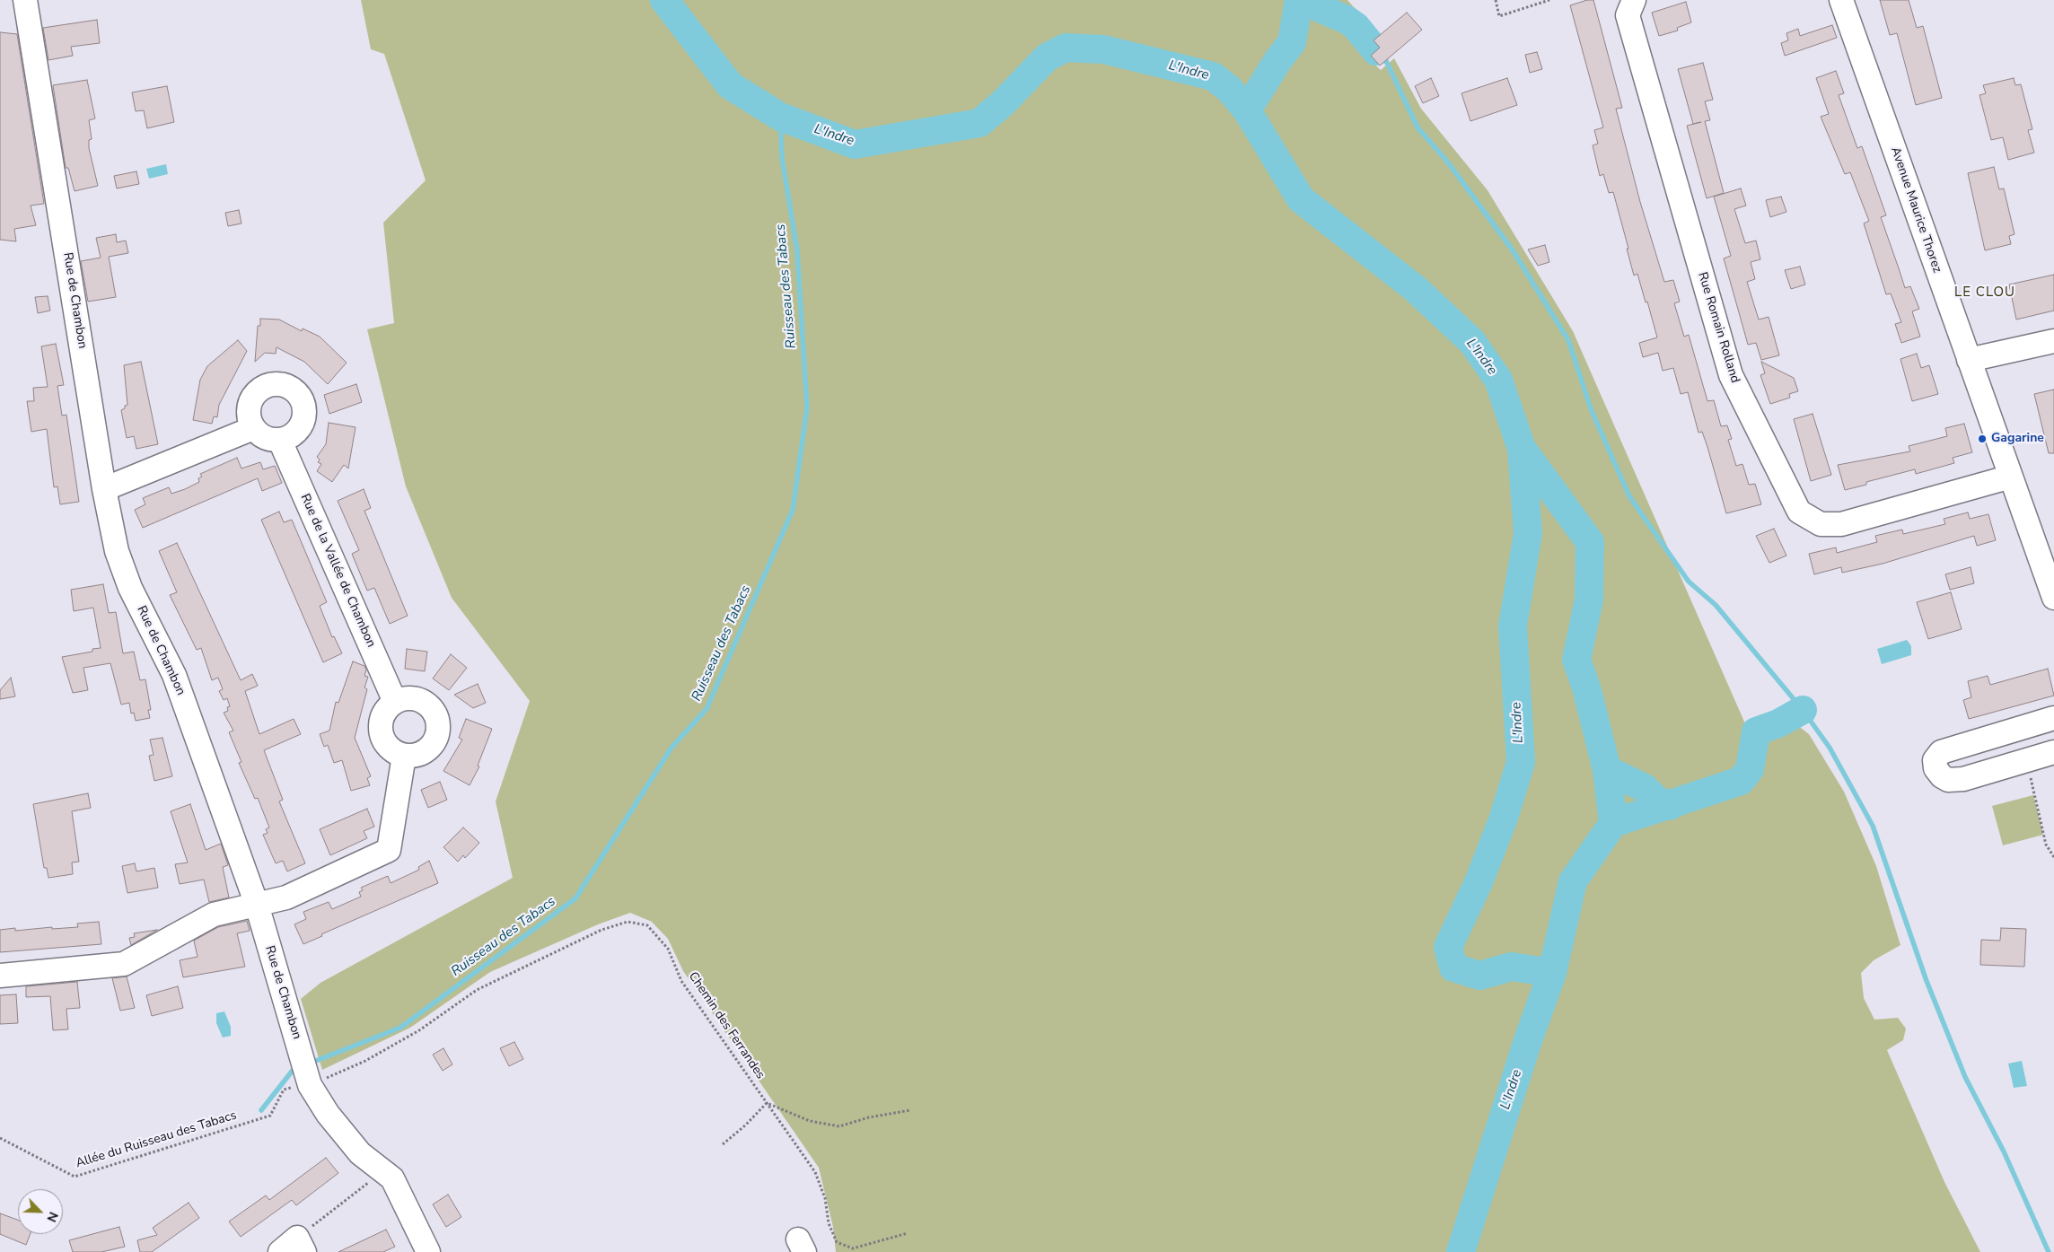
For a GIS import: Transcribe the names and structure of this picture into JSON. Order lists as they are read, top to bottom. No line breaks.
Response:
{"streets":{"street":["Avenue Maurice Thorez","Rue de Chambon","Rue Romain Rolland","Rue de la Vallée de Chambon"],"path":["Chemin des Ferrandes","Allée du Ruisseau des Tabacs"]},"crossings":[["Avenue Maurice Thorez","Rue Romain Rolland"],["Rue de Chambon","Chemin des Ferrandes"],["Rue de Chambon","Allée du Ruisseau des Tabacs"],["Chemin des Ferrandes","Allée du Ruisseau des Tabacs"]],"districts":["LE CLOU"],"water":["L'Indre","Ruisseau des Tabacs"],"places":["Gagarine"],"north":"bottom right"}
